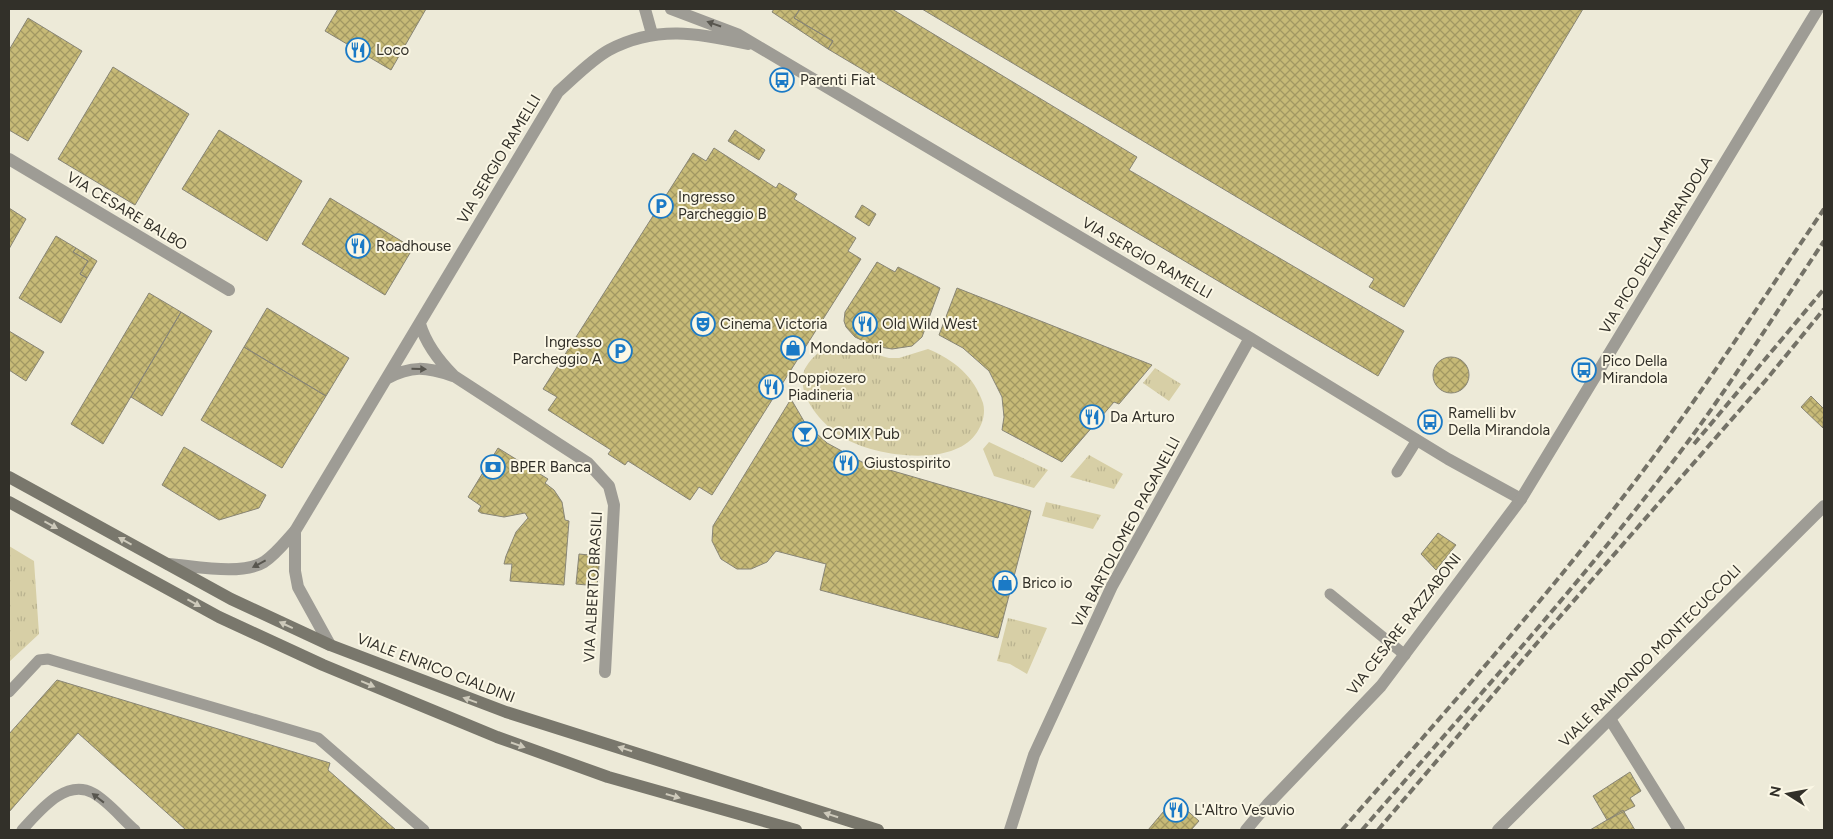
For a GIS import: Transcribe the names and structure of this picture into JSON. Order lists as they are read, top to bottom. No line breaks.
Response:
{"streets":{"main road":["VIALE ENRICO CIALDINI"],"street":["VIA SERGIO RAMELLI","VIA CESARE BALBO","VIA PICO DELLA MIRANDOLA","VIA BARTOLOMEO PAGANELLI","VIA ALBERTO BRASILI","VIA CESARE RAZZABONI","VIALE RAIMONDO MONTECUCCOLI"]},"crossings":[["VIA SERGIO RAMELLI","VIA PICO DELLA MIRANDOLA"],["VIA SERGIO RAMELLI","VIA BARTOLOMEO PAGANELLI"],["VIA SERGIO RAMELLI","VIA ALBERTO BRASILI"],["VIA SERGIO RAMELLI","VIA CESARE RAZZABONI"],["VIA SERGIO RAMELLI","VIALE ENRICO CIALDINI"],["VIA PICO DELLA MIRANDOLA","VIA CESARE RAZZABONI"]],"places":{"restaurant":["Loco","Roadhouse","Old Wild West","Doppiozero Piadineria","Da Arturo","Giustospirito","L'Altro Vesuvio"],"bus stop":["Parenti Fiat","Pico Della Mirandola","Ramelli bv Della Mirandola"],"parking":["Ingresso Parcheggio B","Ingresso Parcheggio A"],"theatre":["Cinema Victoria"],"shop":["Mondadori","Brico io"],"bar":["COMIX Pub"],"bank":["BPER Banca"]},"north":"left"}
